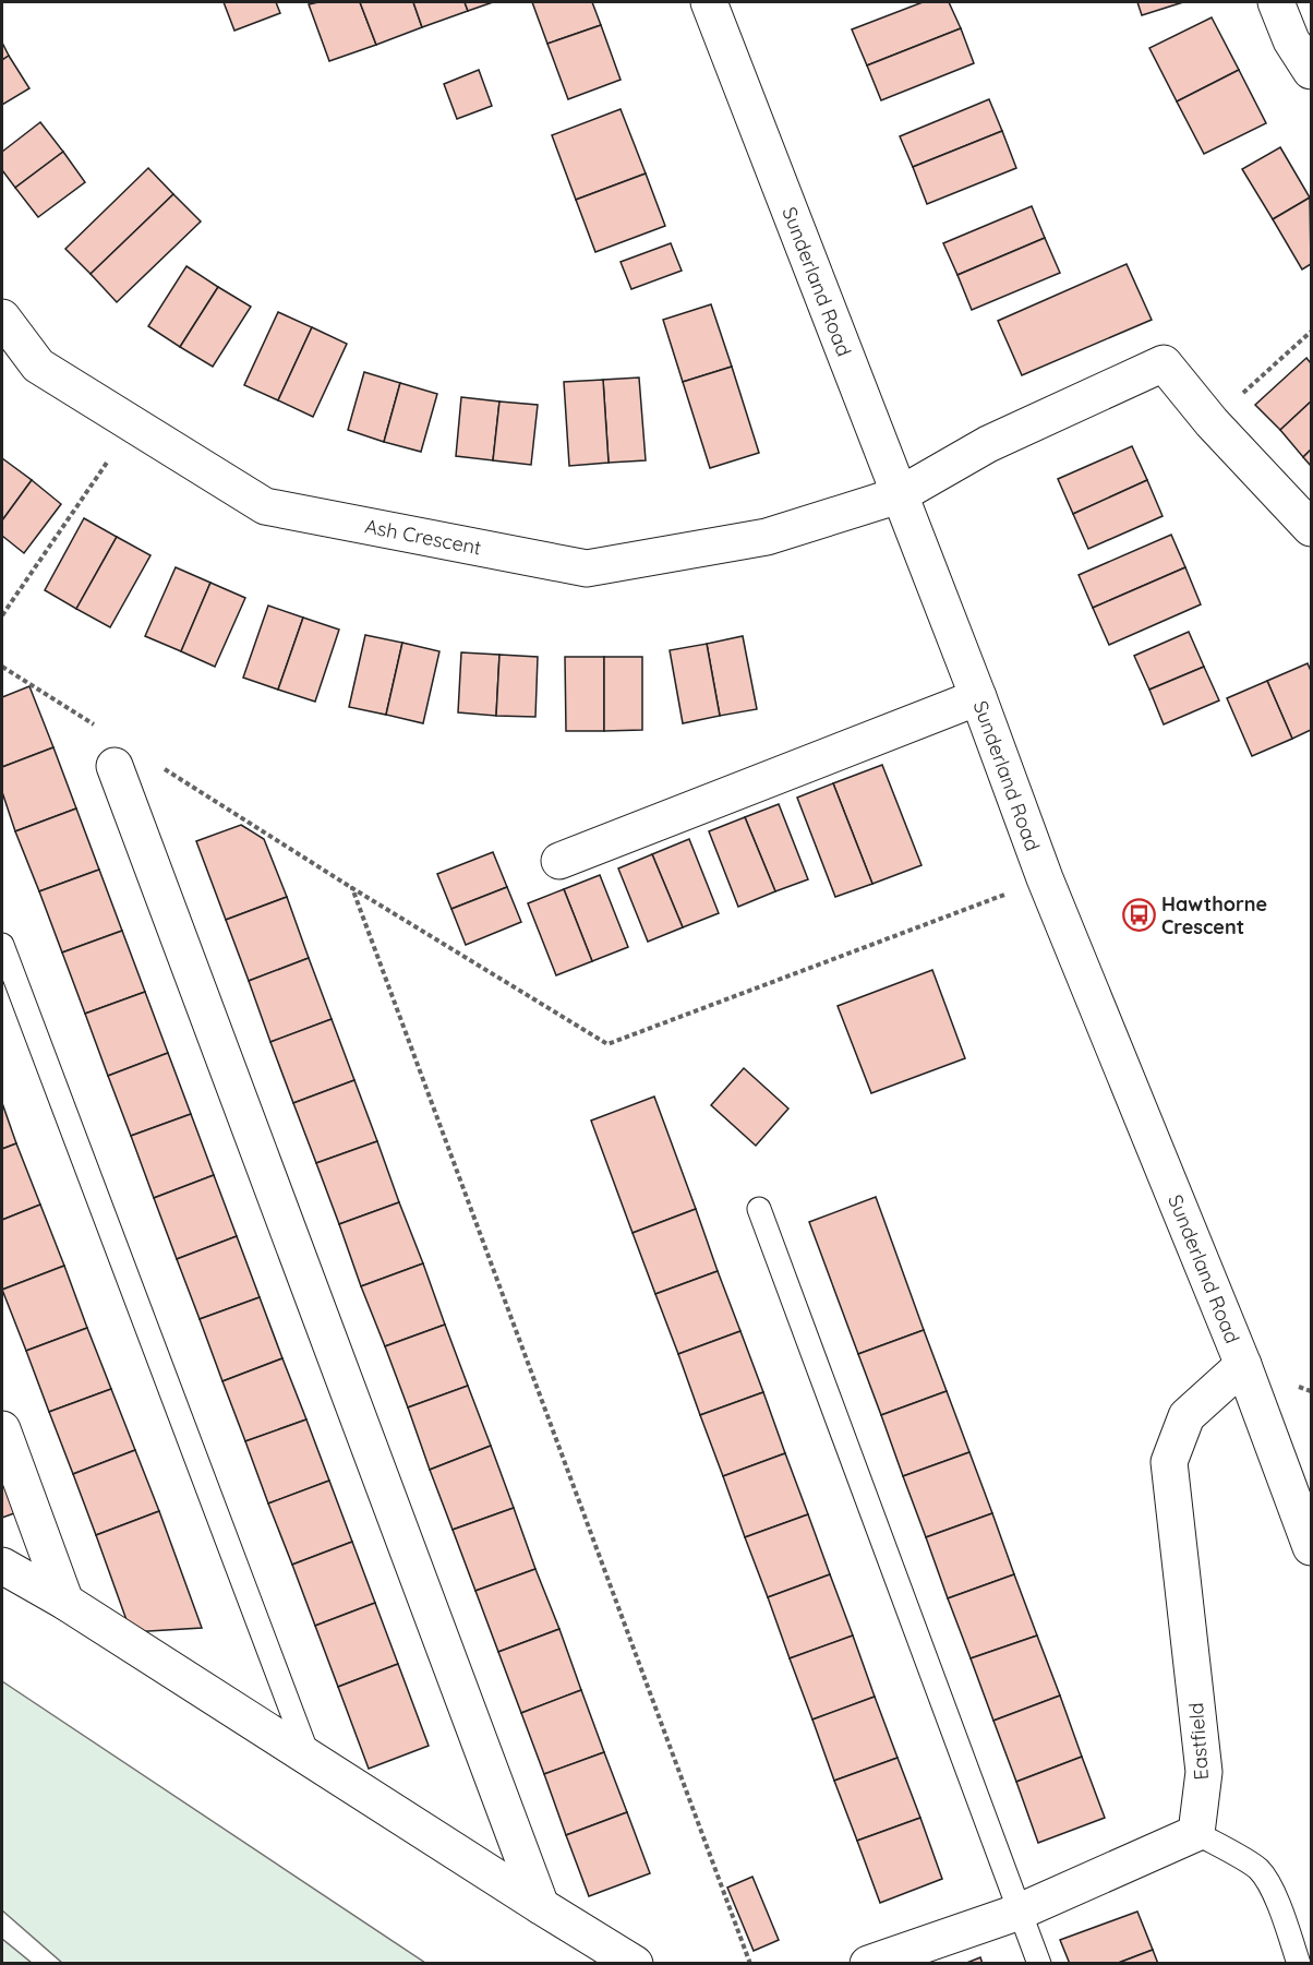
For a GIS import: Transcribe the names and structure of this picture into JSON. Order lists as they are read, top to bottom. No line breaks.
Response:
{"streets":{"street":["Sunderland Road","Ash Crescent","Eastfield"]},"crossings":[["Sunderland Road","Ash Crescent"],["Sunderland Road","Eastfield"]],"places":{"bus stop":["Hawthorne Crescent"]}}
